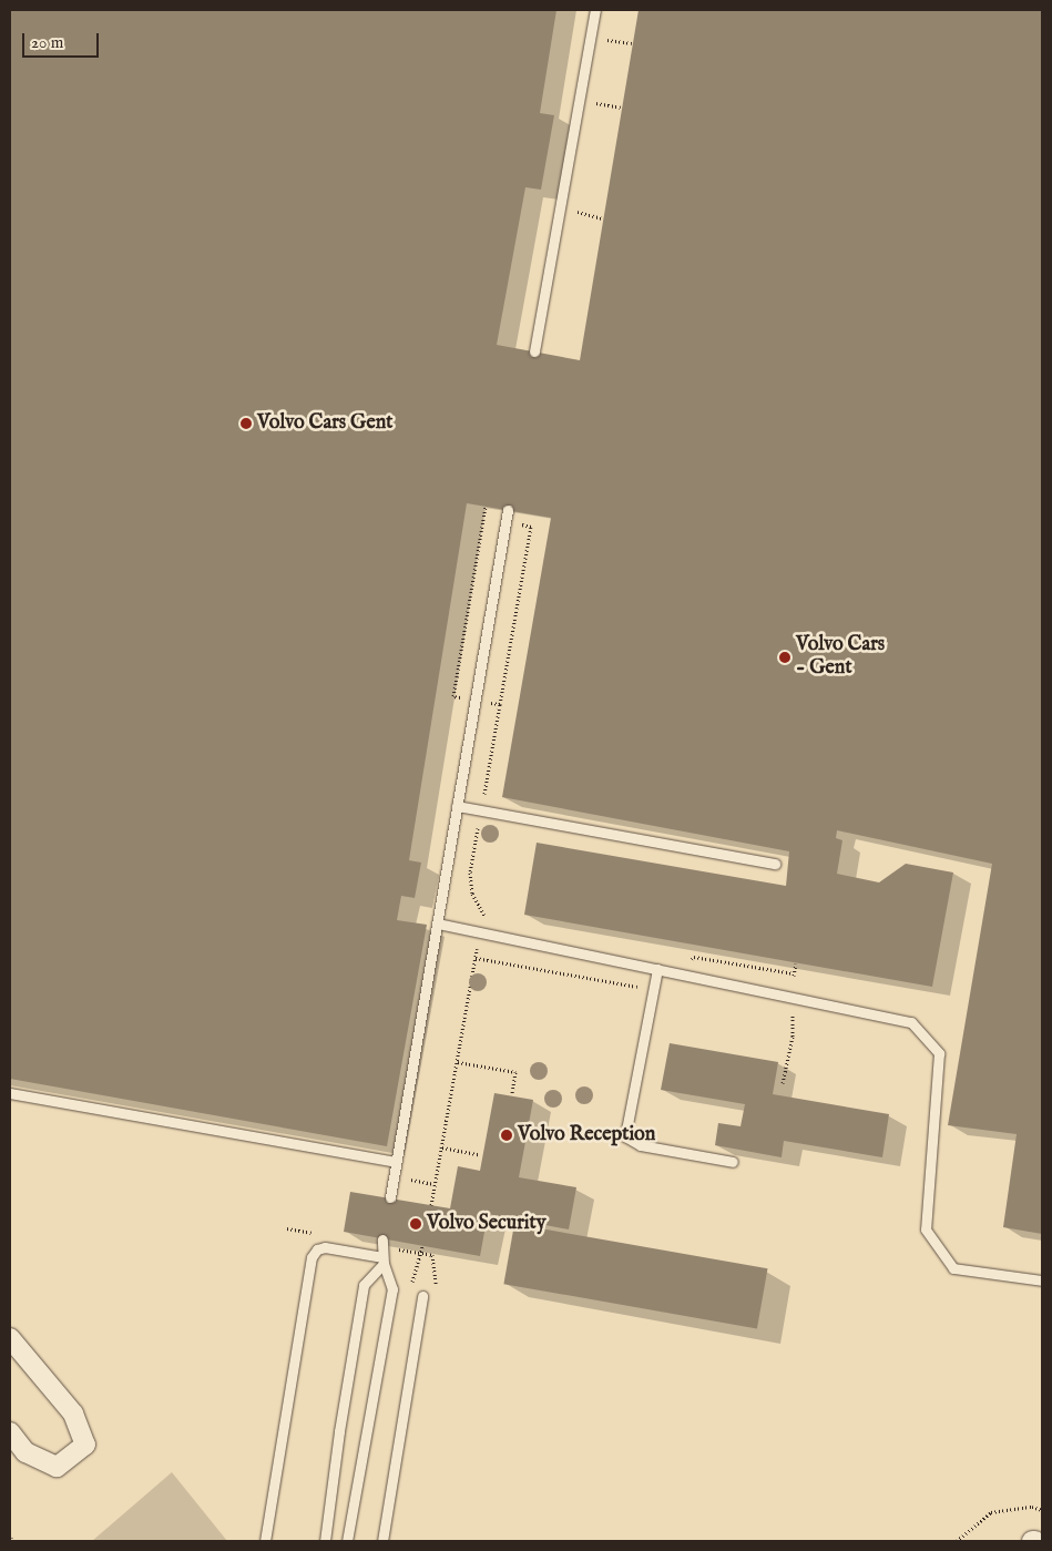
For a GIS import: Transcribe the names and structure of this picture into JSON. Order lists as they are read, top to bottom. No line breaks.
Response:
{"places":["Volvo Cars Gent","Volvo Cars - Gent","Volvo Reception","Volvo Security"],"scale_bar":"20 m"}
